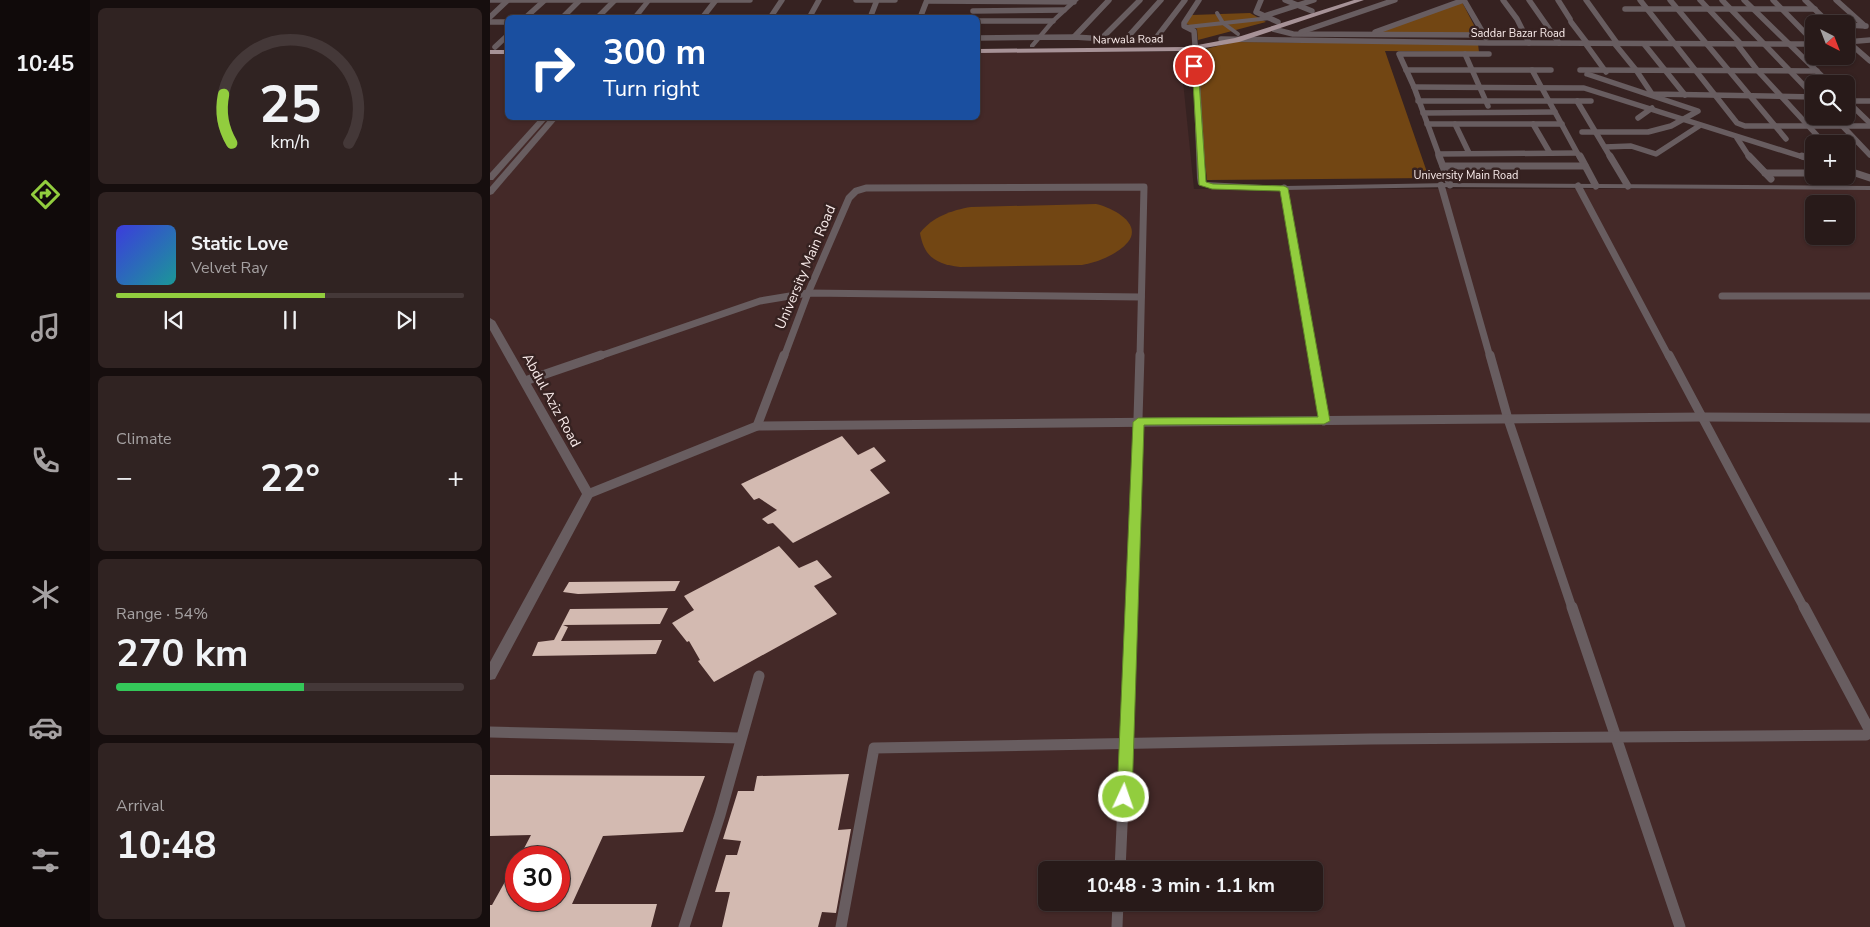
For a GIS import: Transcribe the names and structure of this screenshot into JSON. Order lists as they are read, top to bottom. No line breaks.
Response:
{"streets":{"main road":["Narwala Road"],"street":["Saddar Bazar Road","University Main Road","Abdul Aziz Road"]},"crossings":[["Saddar Bazar Road","Narwala Road"],["Narwala Road","University Main Road"]],"north":"bottom right","page":{"tabs":"10:45","map_buttons":["+","−"],"turn":["300 m","Turn right"],"song":["Static Love","Velvet Ray"],"tile":["Climate",["Range · 54%","270 km"],["Arrival","10:48"]],"heat":["−","22°","+"],"limit":"30","trip":"10:48 · 3 min · 1.1 km","gauge":["25","km/h"]}}
